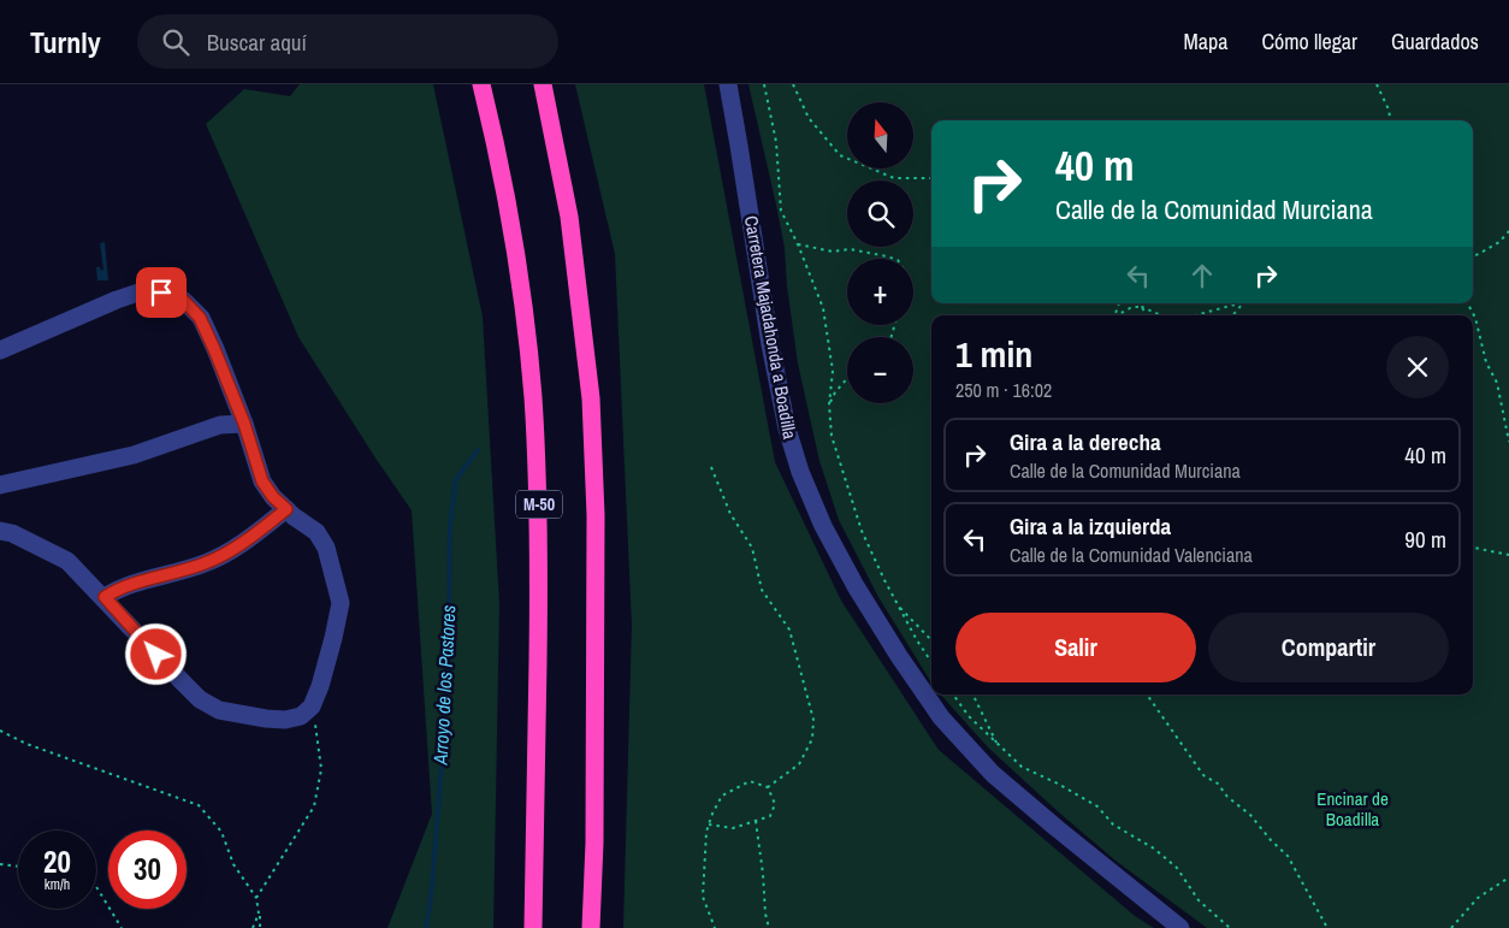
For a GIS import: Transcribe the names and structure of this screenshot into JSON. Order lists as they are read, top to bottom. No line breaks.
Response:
{"streets":{"highway":["M-50"],"street":["Carretera Majadahonda a Boadilla"]},"water":["Arroyo de los Pastores"],"parks":["Encinar de Boadilla"],"north":"top","page":{"header":"Turnly","search":"Buscar aquí","nav":["Mapa","Cómo llegar","Guardados"],"map_buttons":["+","−"],"turn":["40 m","Calle de la Comunidad Murciana"],"heading":["1 min","250 m · 16:02"],"list":[{"name":"Gira a la derecha","note":"Calle de la Comunidad Murciana","value":"40 m"},{"name":"Gira a la izquierda","note":"Calle de la Comunidad Valenciana","value":"90 m"}],"buttons":["Salir","Compartir"],"speed":"20 km/h","limit":"30"}}
